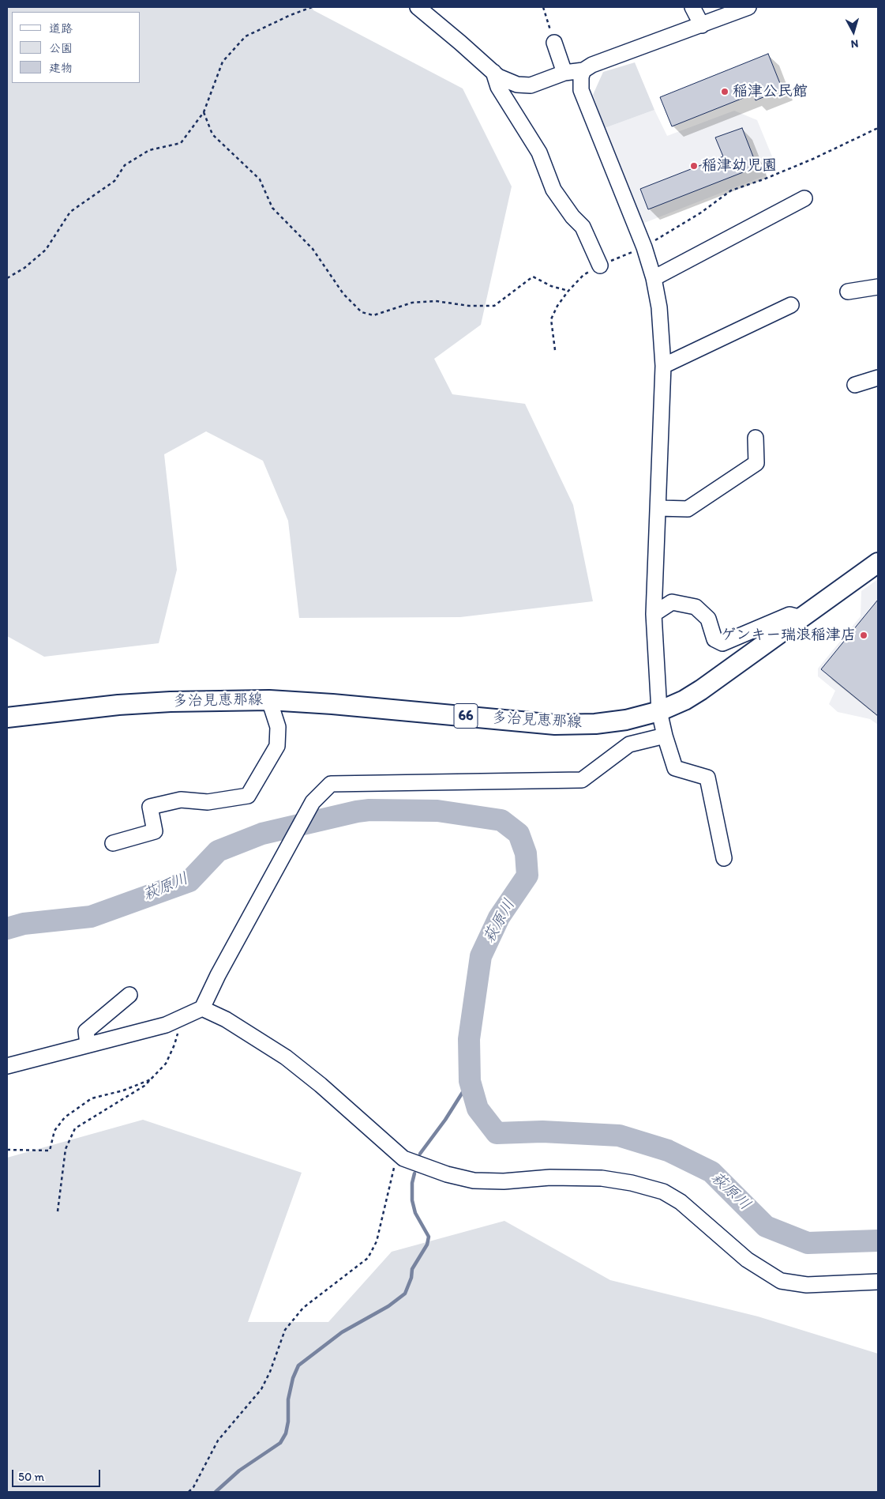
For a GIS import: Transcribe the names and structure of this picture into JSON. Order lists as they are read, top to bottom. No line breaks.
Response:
{"streets":{"main road":["多治見恵那線","66"]},"water":["萩原川"],"places":["稲津公民館","稲津幼児園","ゲンキー瑞浪稲津店"],"legend":["道路","公園","建物"],"scale_bar":"50 m","north":"bottom"}
